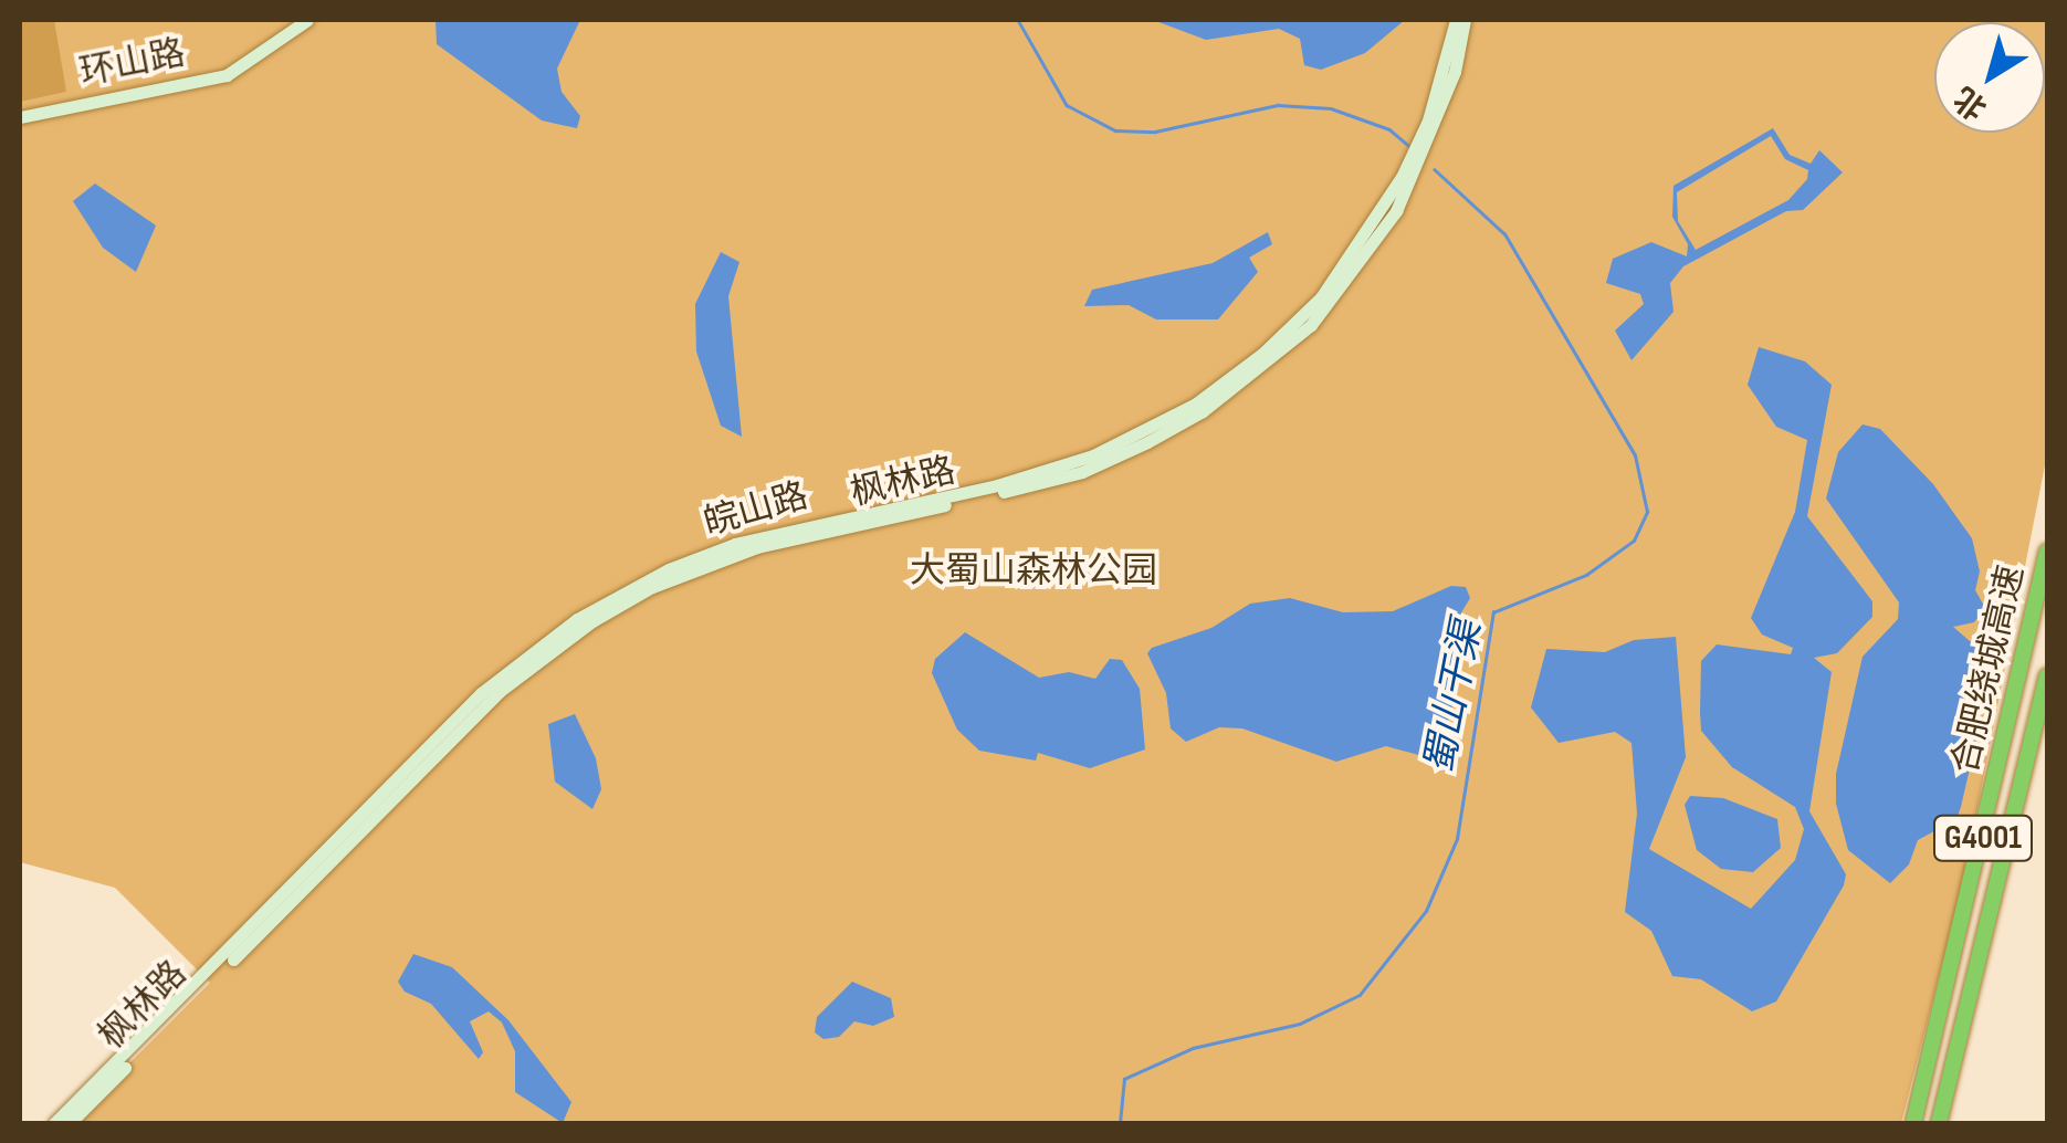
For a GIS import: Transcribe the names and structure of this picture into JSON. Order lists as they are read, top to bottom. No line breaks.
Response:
{"streets":{"highway":["合肥绕城高速","G4001"],"main road":["环山路","枫林路","皖山路"]},"water":["蜀山干渠"],"parks":["大蜀山森林公园"],"north":"bottom left"}
